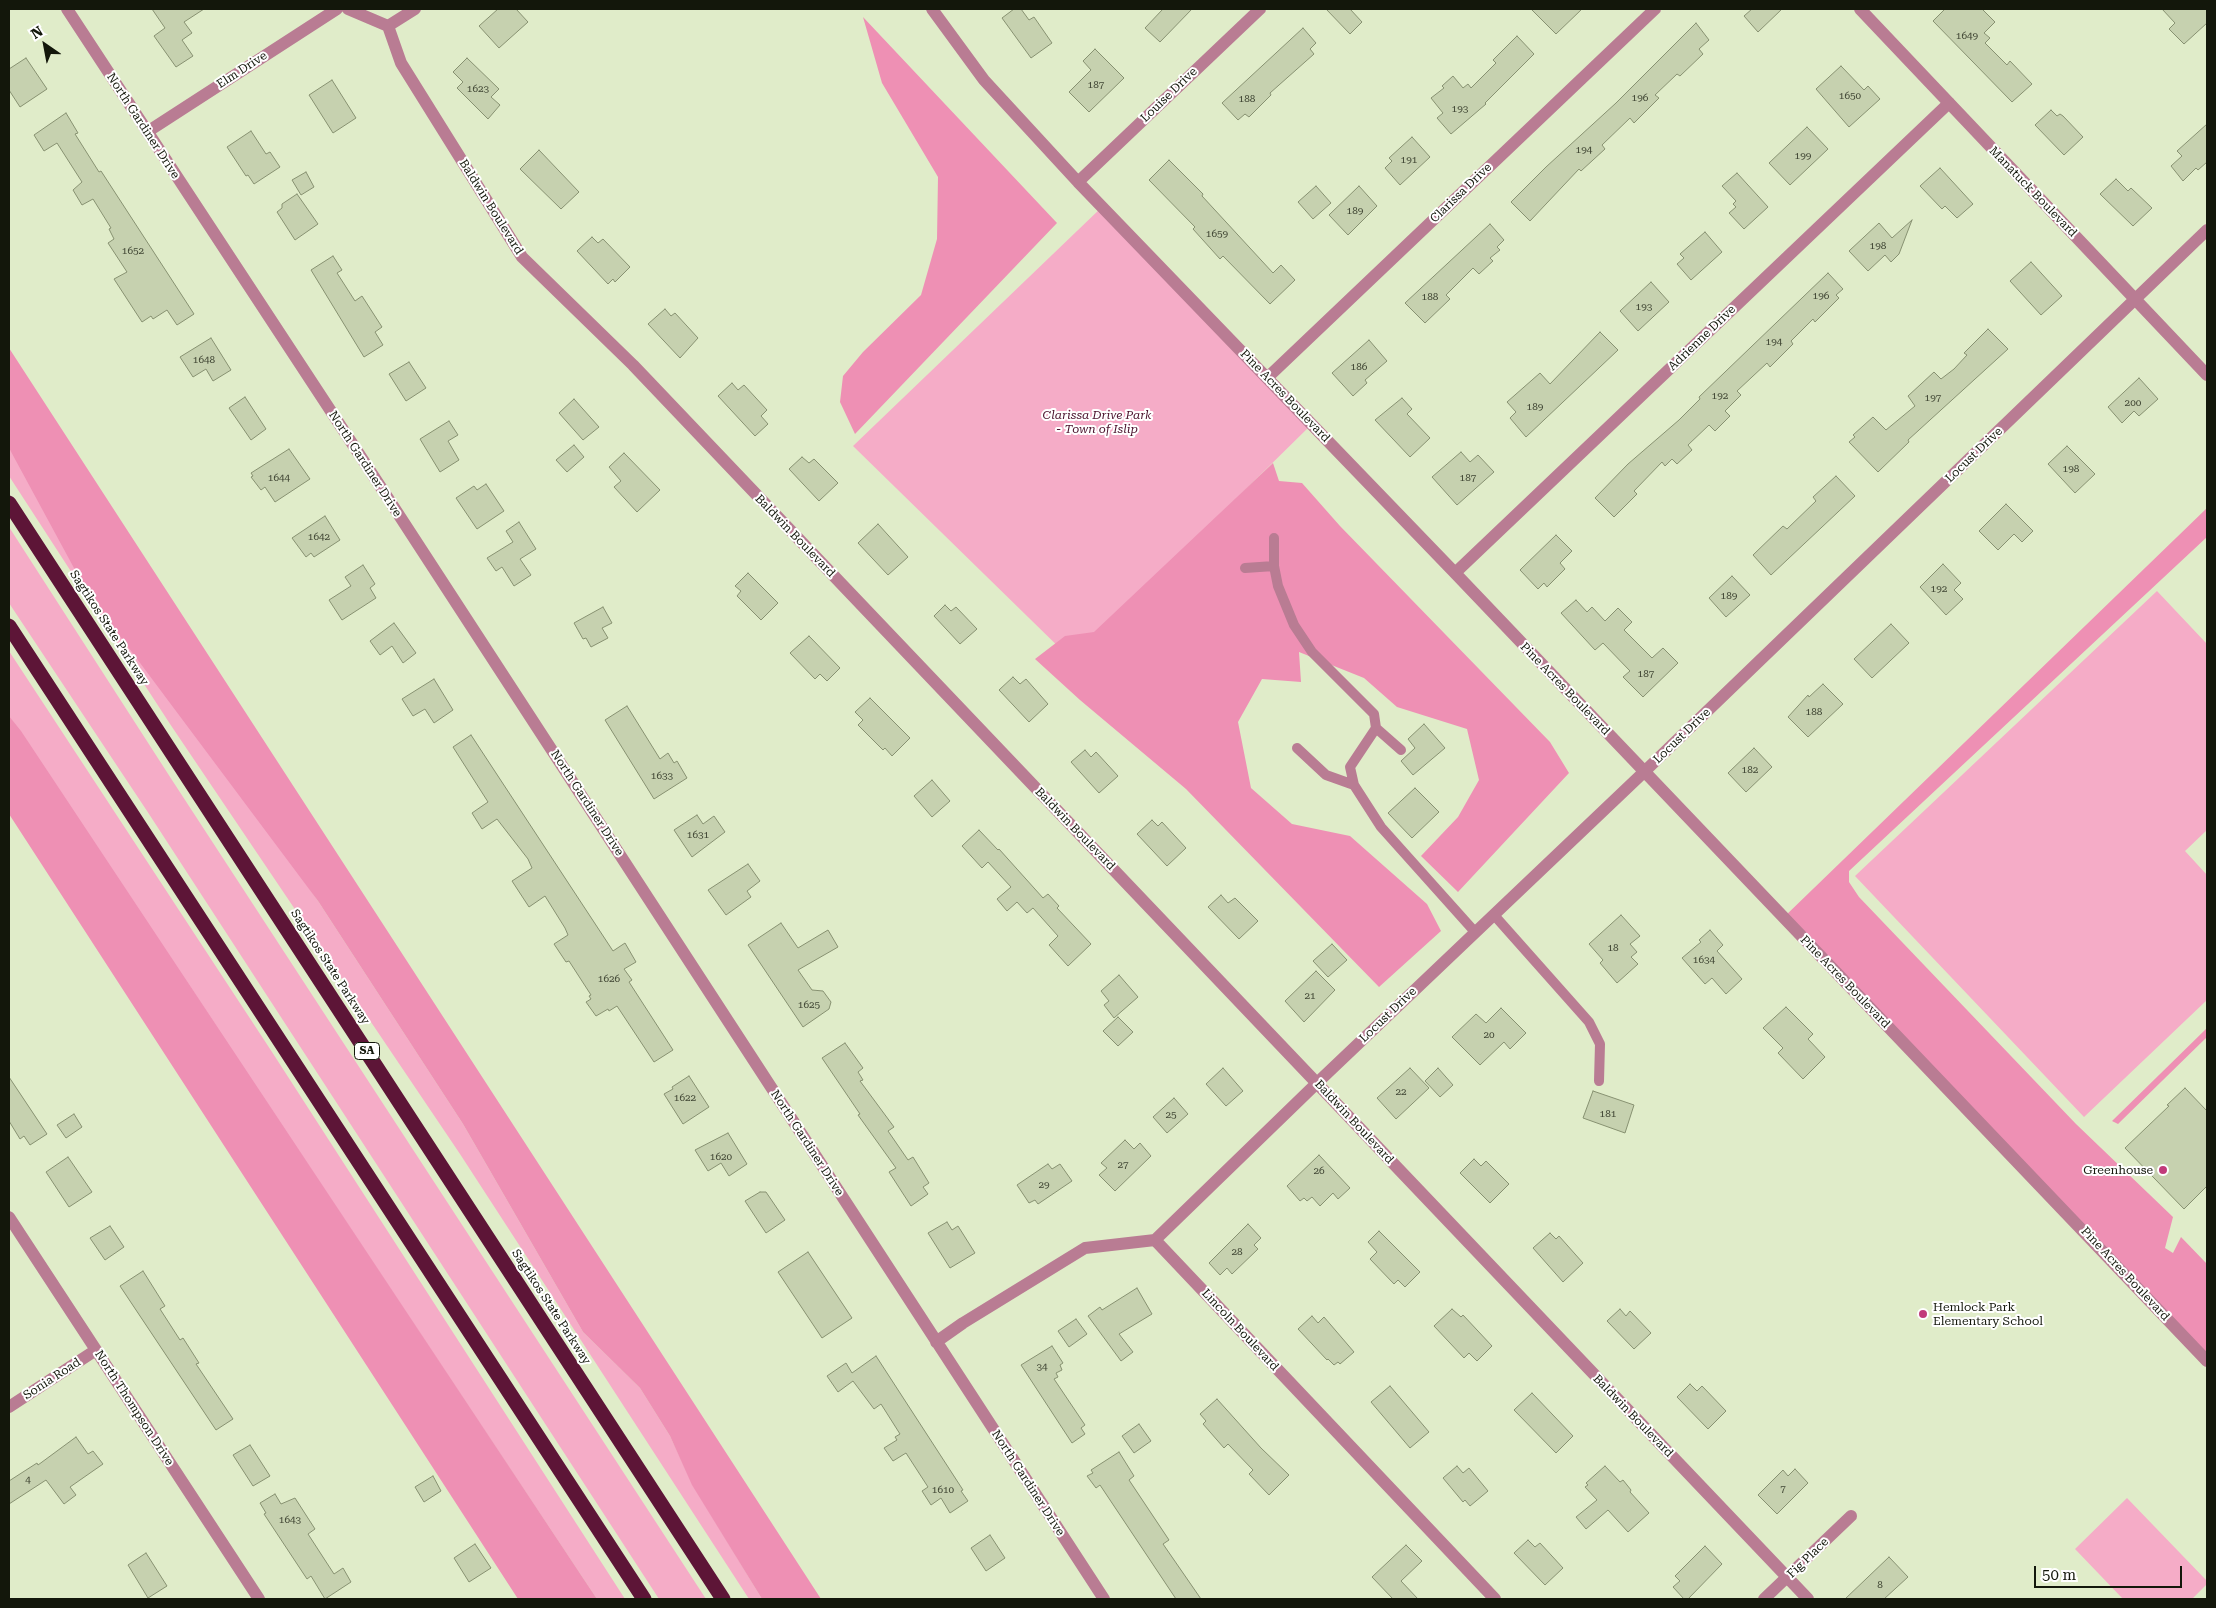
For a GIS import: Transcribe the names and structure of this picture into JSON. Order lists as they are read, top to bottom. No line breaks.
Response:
{"streets":{"highway":["Sagtikos State Parkway","SA"],"street":["Elm Drive","Louise Drive","North Gardiner Drive","Manatuck Boulevard","Clarissa Drive","Baldwin Boulevard","Adrienne Drive","Pine Acres Boulevard","Locust Drive","Lincoln Boulevard","Sonia Road","North Thompson Drive","Fig Place"]},"crossings":[["Elm Drive","North Gardiner Drive"],["Louise Drive","Pine Acres Boulevard"],["Manatuck Boulevard","Adrienne Drive"],["Manatuck Boulevard","Locust Drive"],["Clarissa Drive","Pine Acres Boulevard"],["Baldwin Boulevard","Locust Drive"],["Baldwin Boulevard","Fig Place"],["Adrienne Drive","Pine Acres Boulevard"],["Pine Acres Boulevard","Locust Drive"],["Locust Drive","Lincoln Boulevard"],["Sonia Road","North Thompson Drive"]],"parks":["Clarissa Drive Park - Town of Islip"],"places":["Greenhouse","Hemlock Park Elementary School"],"house_numbers":["1649","187","1623","1650","196","188","193","194","199","191","189","1659","198","1652","196","188","193","194","1648","186","192","197","200","189","198","1644","187","1642","192","189","187","188","182","1633","1631","18","1634","1626","21","1625","20","22","1622","181","25","1620","27","26","29","28","34","4","7","1610","1643","8"],"scale_bar":"50 m","north":"top left"}
